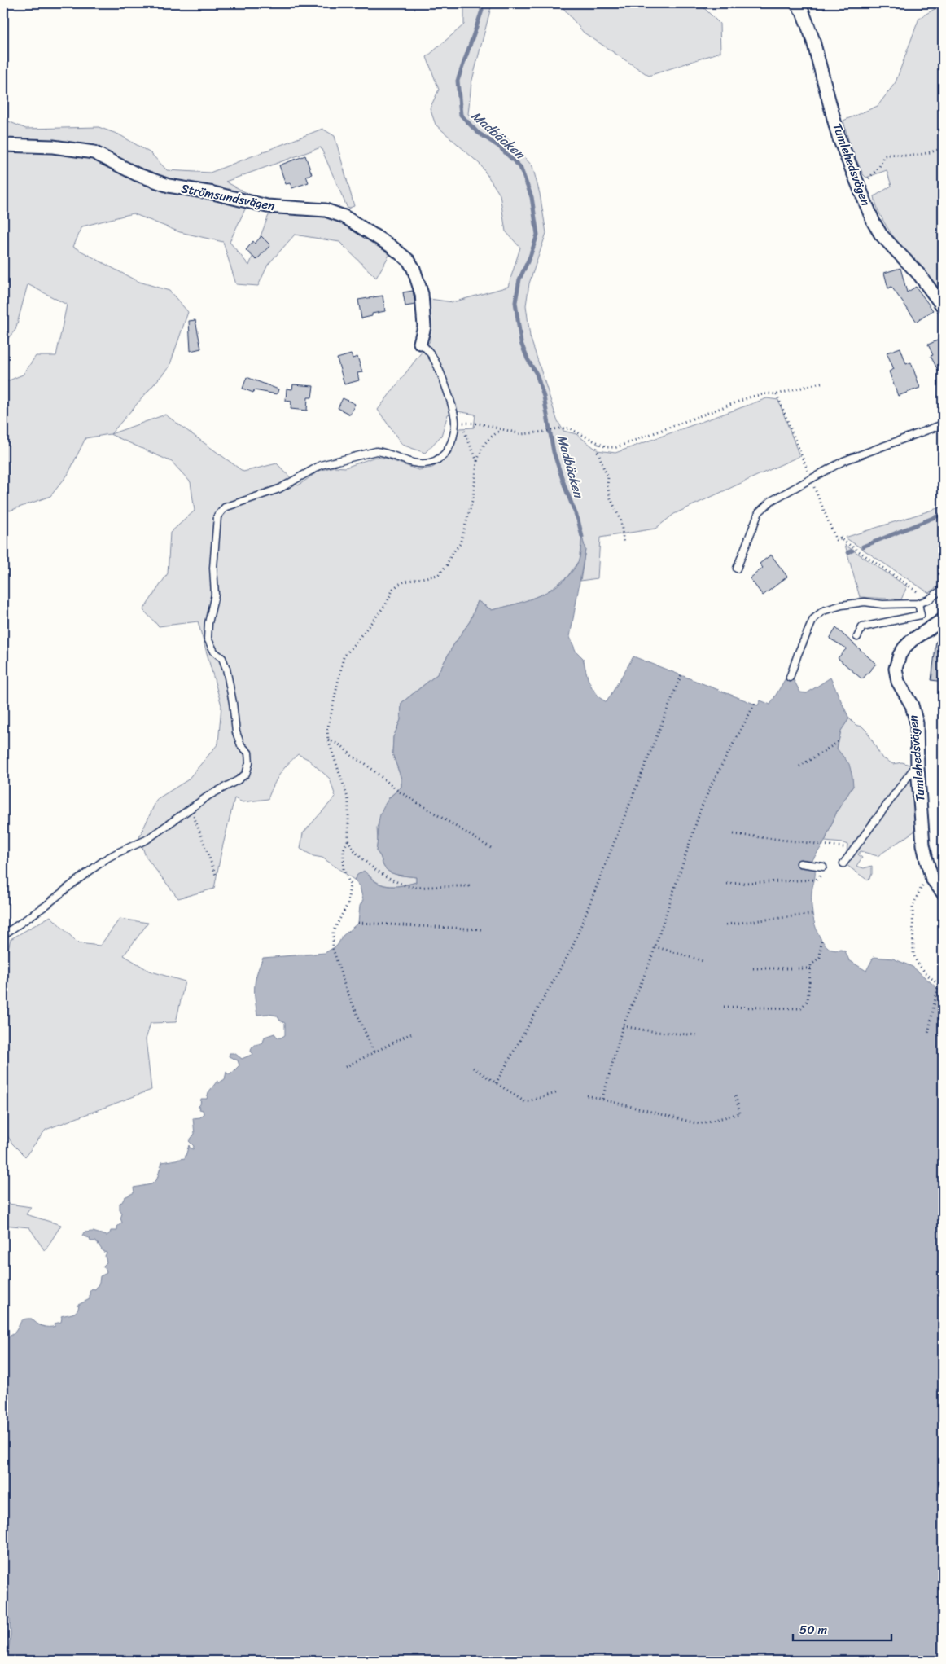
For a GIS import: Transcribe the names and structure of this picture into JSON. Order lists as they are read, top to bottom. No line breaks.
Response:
{"streets":{"street":["Tumlehedsvägen","Strömsundsvägen"]},"water":["Madbäcken"],"scale_bar":"50 m"}
